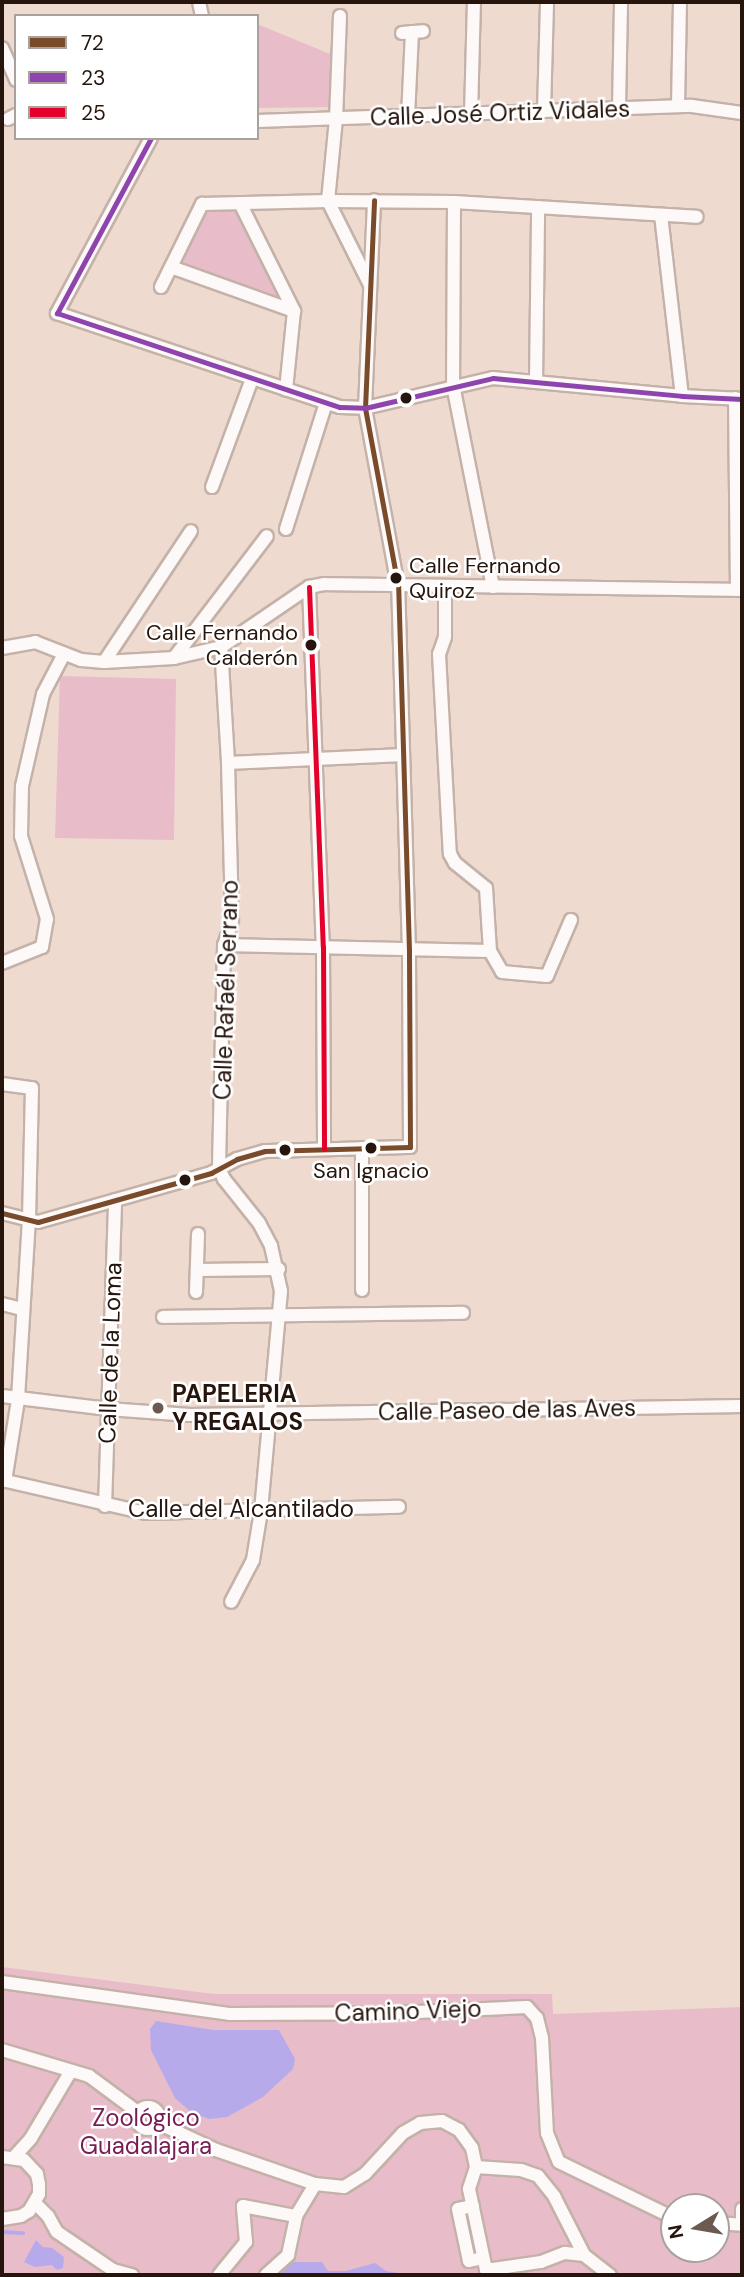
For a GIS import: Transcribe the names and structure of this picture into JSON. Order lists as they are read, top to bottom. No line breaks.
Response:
{"streets":{"street":["Calle José Ortiz Vidales","Calle Rafaél Serrano","Calle de la Loma","Calle Paseo de las Aves","Calle del Alcantilado","Camino Viejo"]},"crossings":[["Calle de la Loma","Calle Paseo de las Aves"],["Calle de la Loma","Calle del Alcantilado"]],"parks":["Zoológico Guadalajara"],"places":["Calle Fernando Quiroz","Calle Fernando Calderón","San Ignacio","PAPELERIA Y REGALOS"],"lines":["transit line 23","transit line 72","transit line 25"],"legend":["72","23","25"],"north":"left"}
